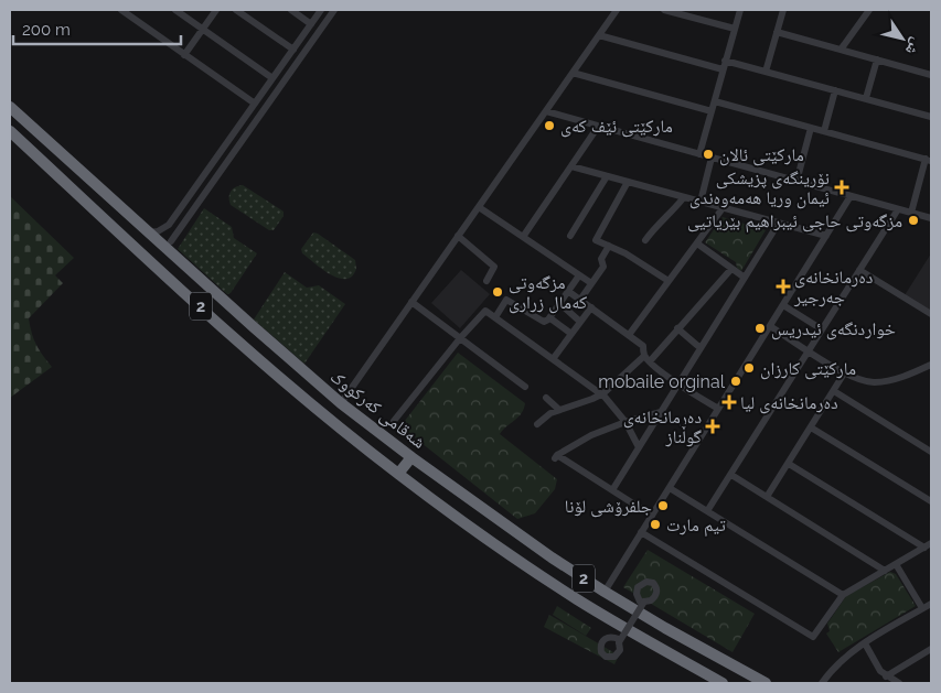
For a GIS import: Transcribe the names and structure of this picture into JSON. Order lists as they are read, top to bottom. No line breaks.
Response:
{"streets":{"highway":["2","شەقامی کەرکووک"]},"places":{"other":["مارکێتی ئێف کەی","مارکێتی ئالان","مزگەوتی حاجی ئیبراهیم بێریاتیی","مزگەوتی کەمال زراری","خواردنگەی ئیدریس","مارکێتی کارزان","mobaile orginal","جلفرۆشی لۆنا","تیم مارت"],"health":["نۆرینگەی پزیشکی ئیمان وریا هەمەوەندی","دەرمانخانەی جەرجیر","دەرمانخانەی لیا","دەرمانخانەی گوڵناز"]},"scale_bar":"200 m","north":"bottom right"}
